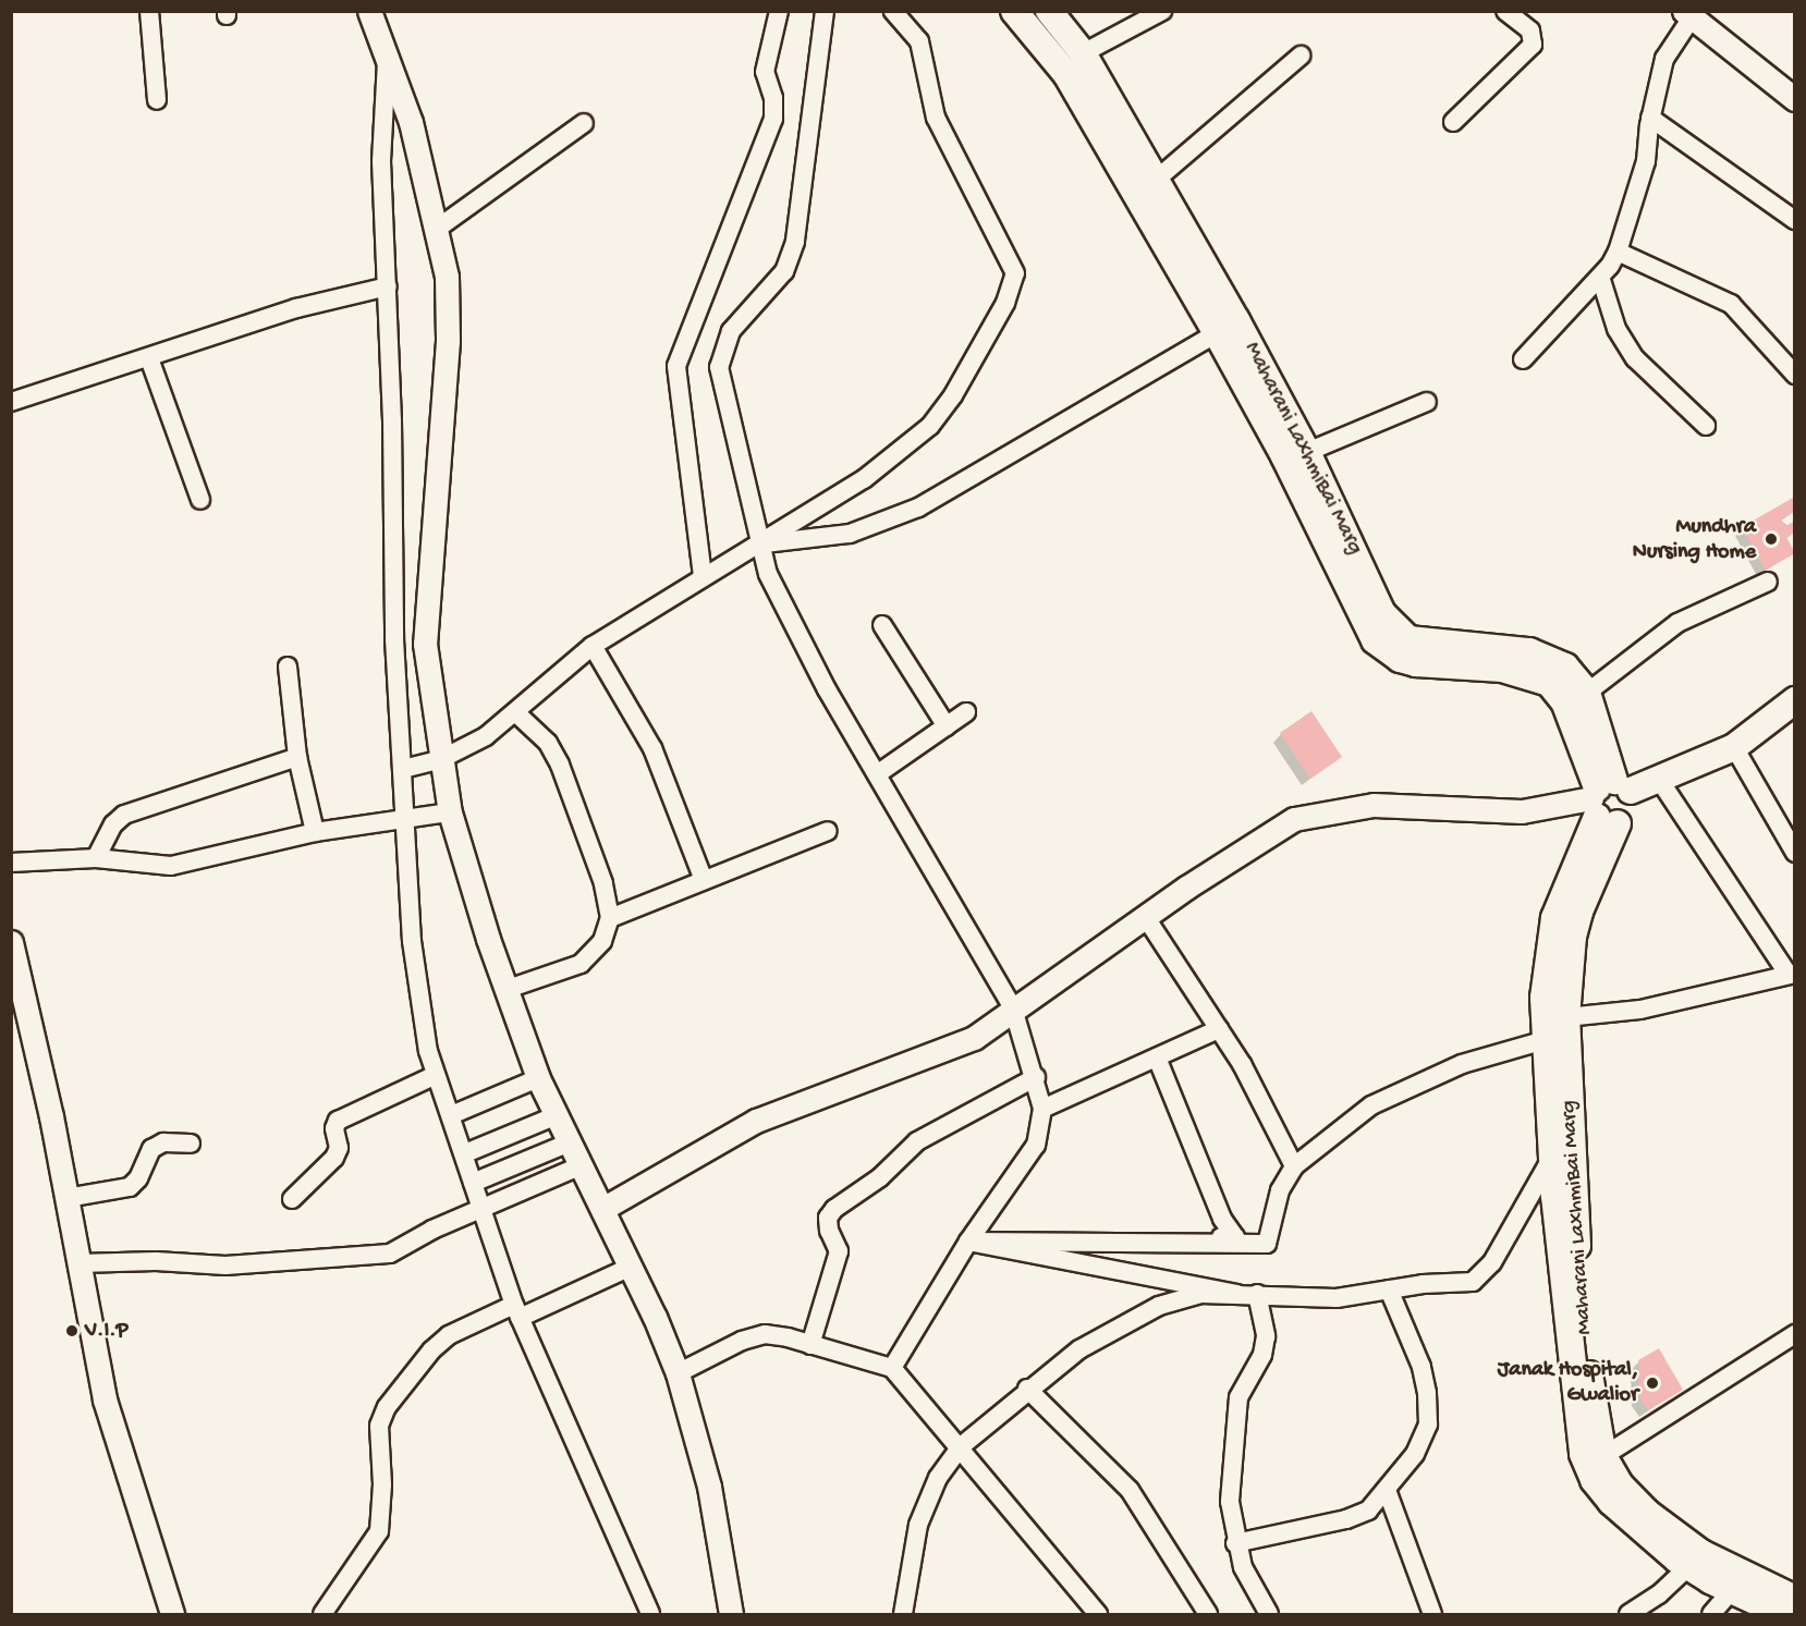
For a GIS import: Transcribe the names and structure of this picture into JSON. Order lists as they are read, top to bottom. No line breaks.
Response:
{"streets":{"main road":["Maharani LaxhmiBai Marg"]},"places":["Mundhra Nursing Home","V.I.P","Janak Hospital, Gwalior"]}
